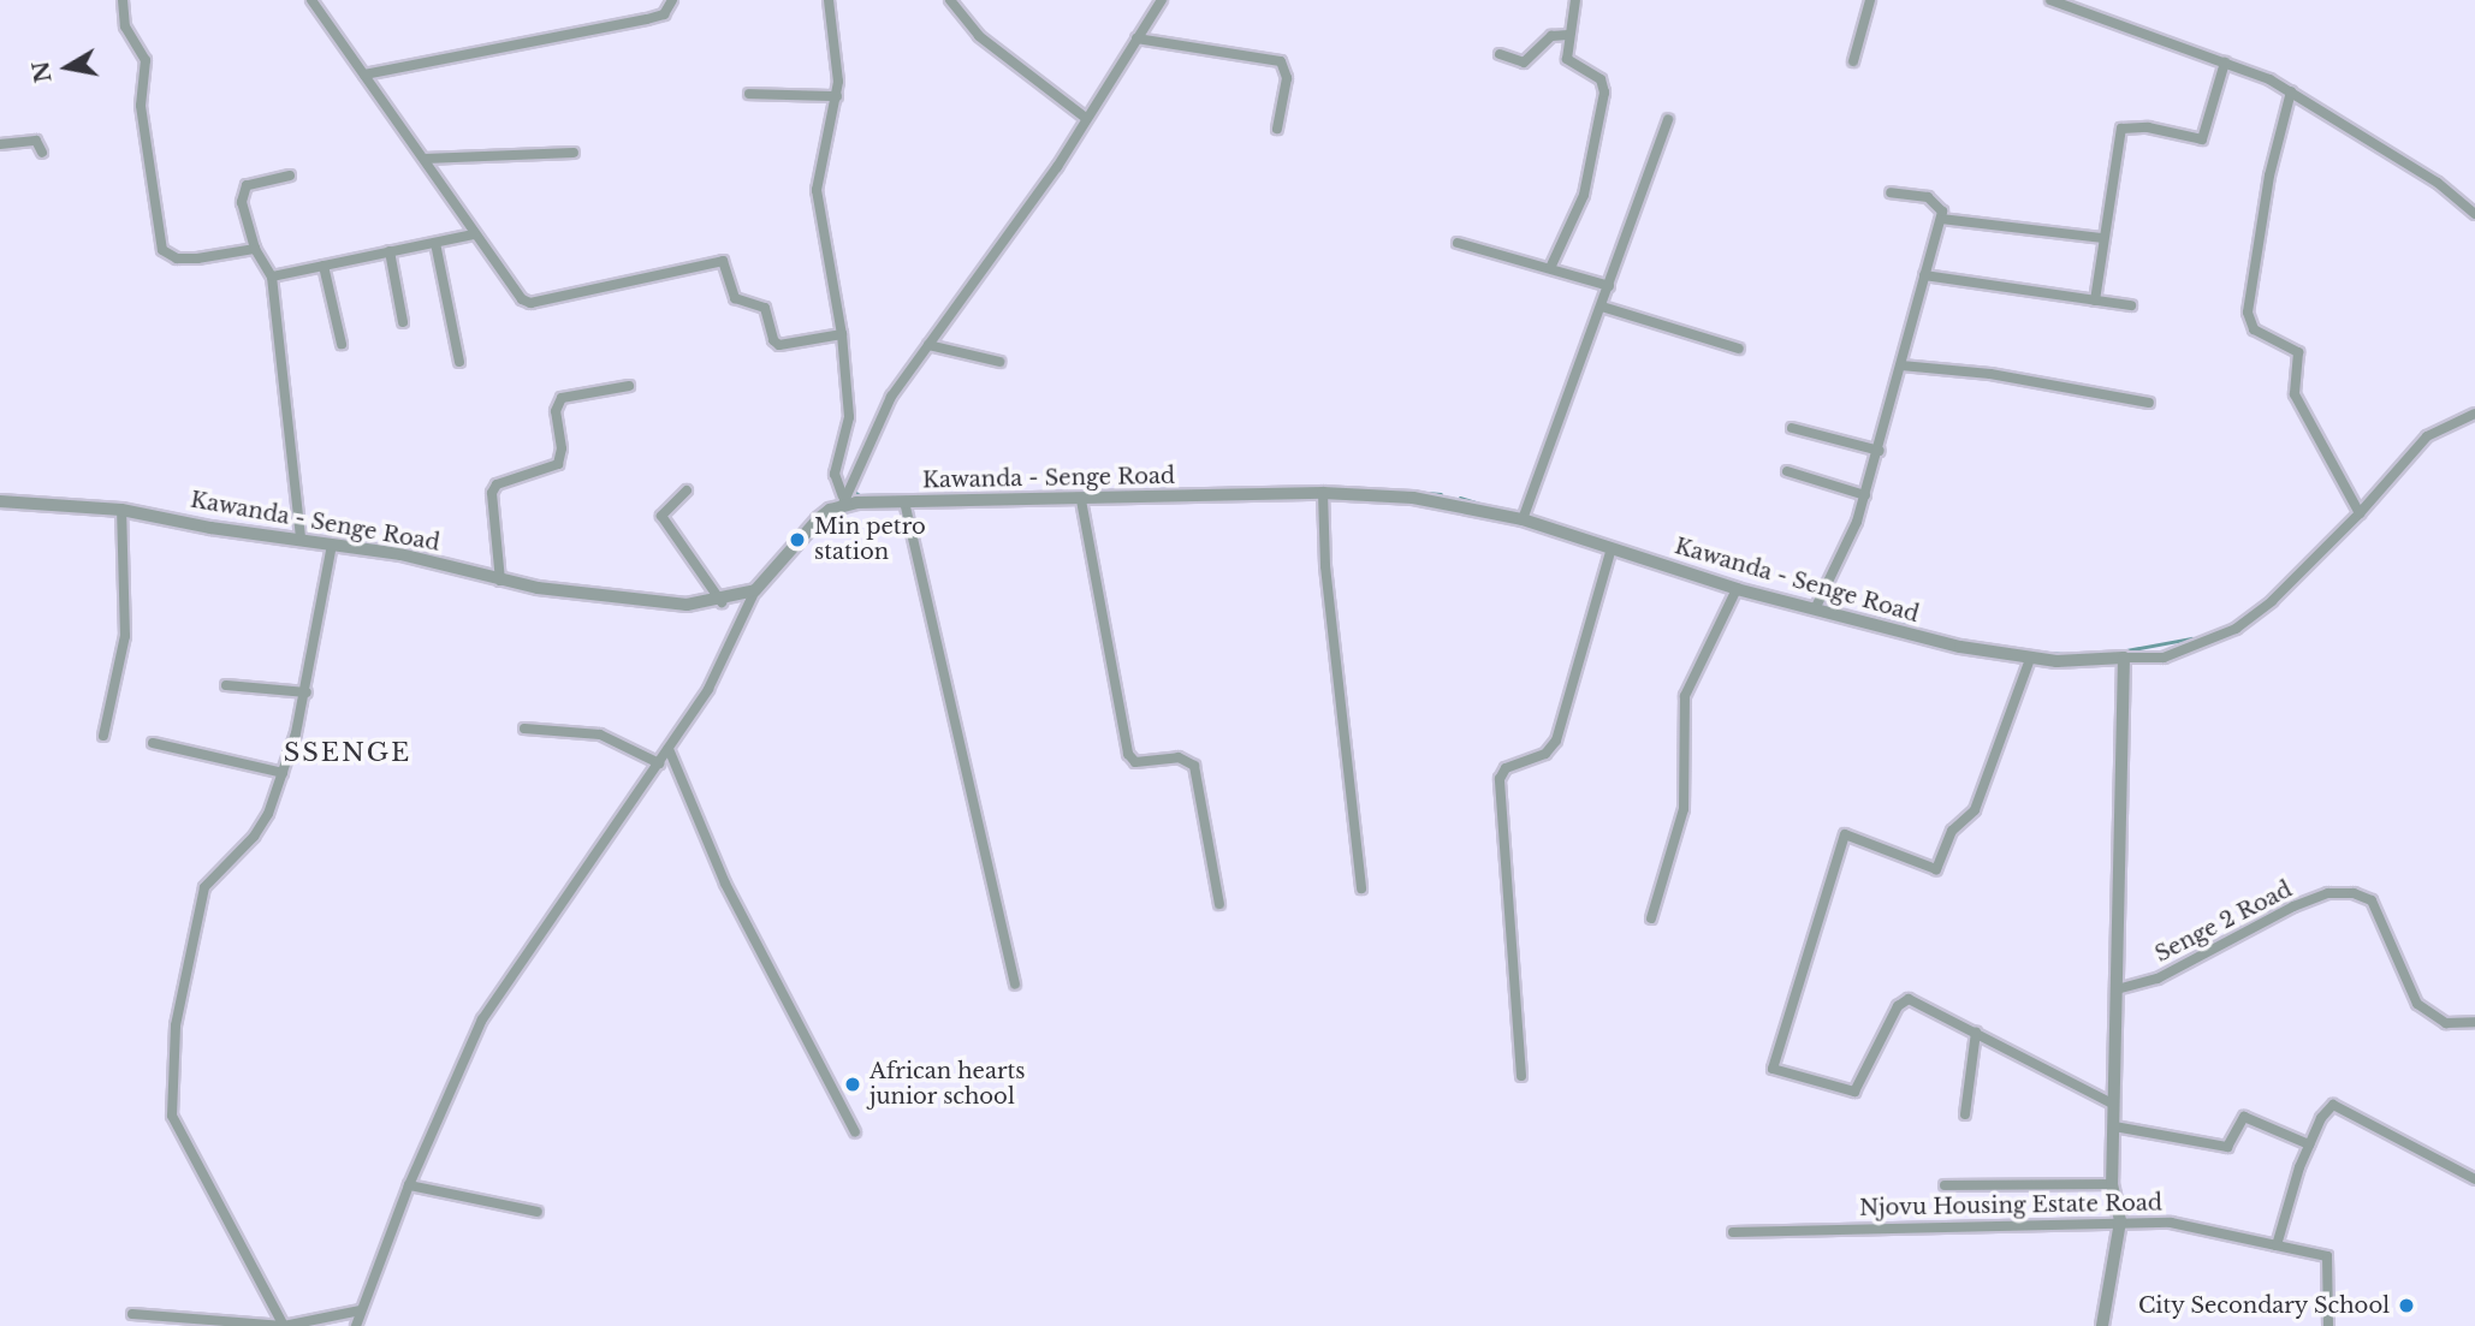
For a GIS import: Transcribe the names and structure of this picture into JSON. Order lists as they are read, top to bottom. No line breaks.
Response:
{"streets":{"street":["Kawanda - Senge Road","Senge 2 Road","Njovu Housing Estate Road"]},"districts":["SSENGE"],"places":["Min petro station","African hearts junior school","City Secondary School"],"north":"left"}
